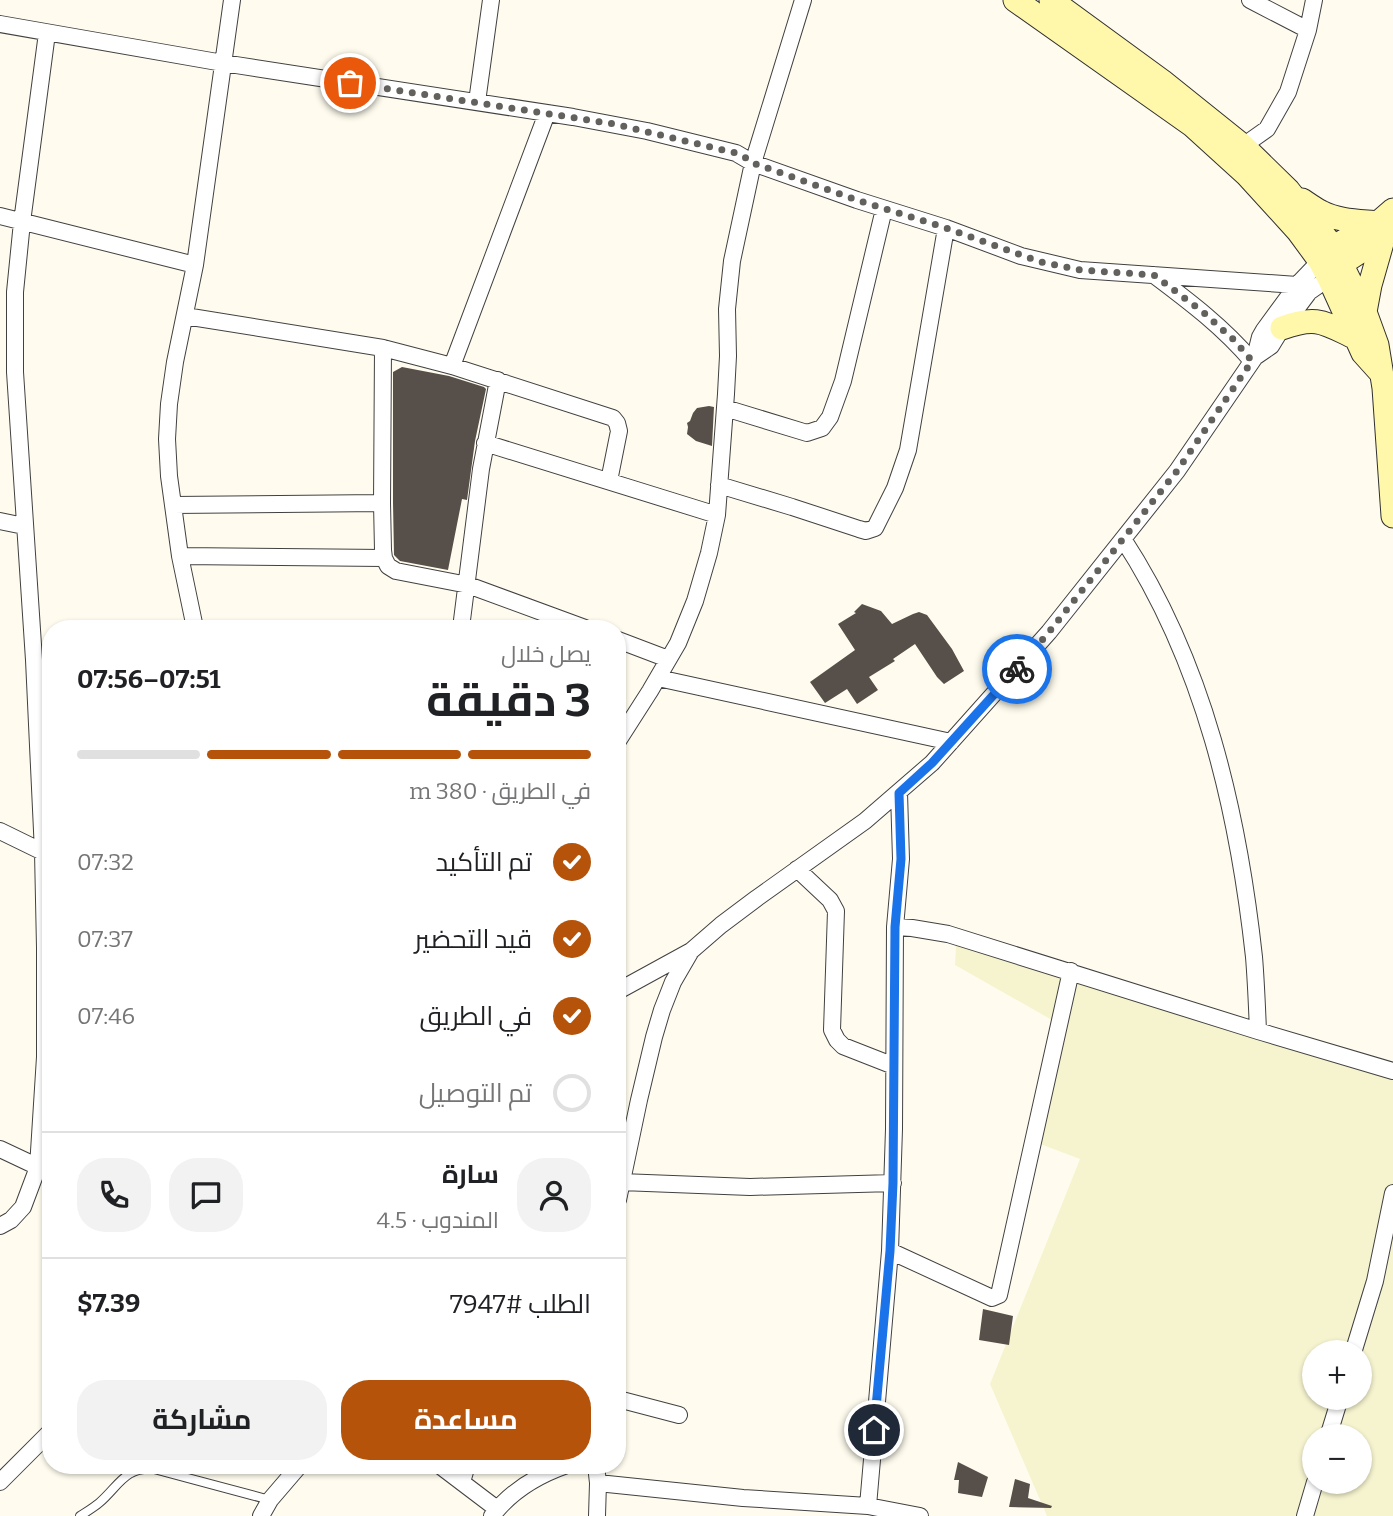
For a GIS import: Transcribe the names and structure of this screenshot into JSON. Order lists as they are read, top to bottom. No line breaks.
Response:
{"page":{"heading":["3 دقيقة","يصل خلال","07:51–07:56"],"panel":["سارة","المندوب · 4.5","الطلب #7947","$7.39"],"bar":"في الطريق · 380 m","list":[["تم التأكيد","07:32"],["قيد التحضير","07:37"],["في الطريق","07:46"],"تم التوصيل"],"map_buttons":["+","−"],"buttons":["مساعدة","مشاركة"]}}
